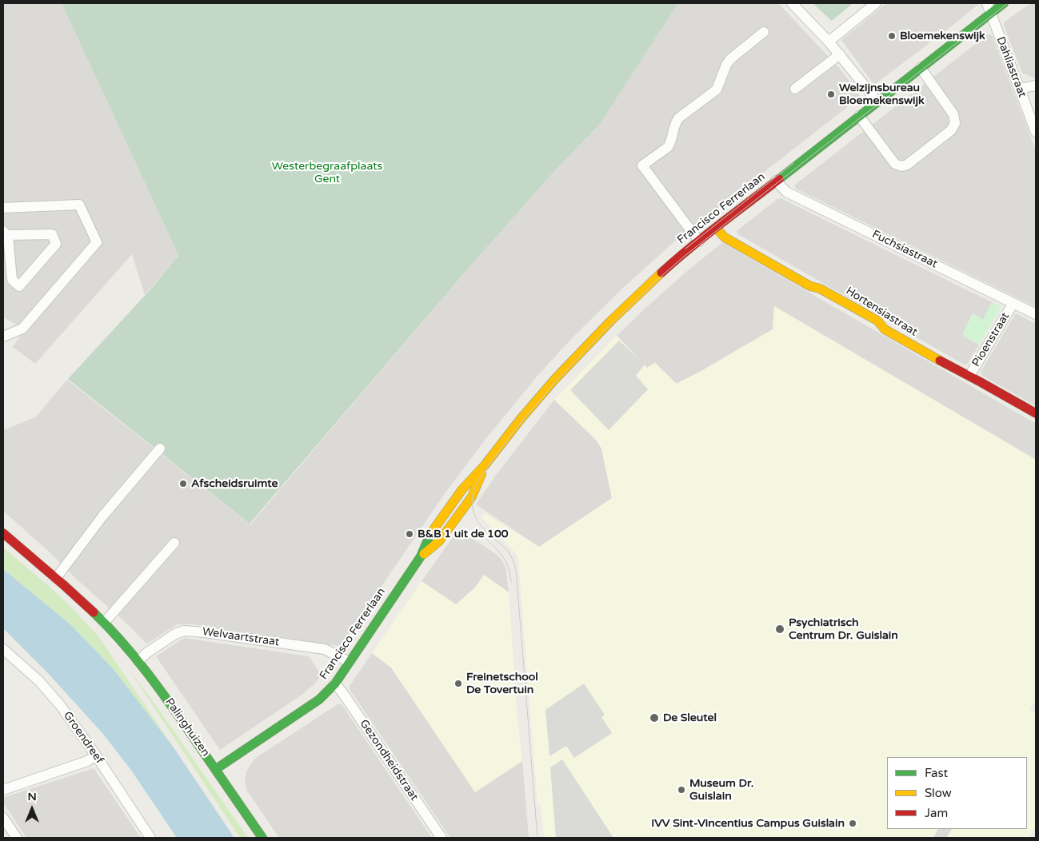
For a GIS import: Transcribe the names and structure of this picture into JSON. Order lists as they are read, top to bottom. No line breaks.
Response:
{"streets":{"street":["Dahliastraat","Francisco Ferrerlaan","Fuchsiastraat","Hortensiastraat","Pioenstraat","Welvaartstraat","Palinghuizen","Groendreef","Gezondheidstraat"]},"crossings":[["Dahliastraat","Francisco Ferrerlaan"],["Francisco Ferrerlaan","Fuchsiastraat"],["Francisco Ferrerlaan","Hortensiastraat"],["Francisco Ferrerlaan","Welvaartstraat"],["Francisco Ferrerlaan","Palinghuizen"],["Francisco Ferrerlaan","Gezondheidstraat"],["Fuchsiastraat","Pioenstraat"],["Hortensiastraat","Pioenstraat"],["Welvaartstraat","Palinghuizen"]],"parks":["Westerbegraafplaats Gent"],"places":["Bloemekenswijk","Welzijnsbureau Bloemekenswijk","Afscheidsruimte","B&B 1 uit de 100","Psychiatrisch Centrum Dr. Guislain","Freinetschool De Tovertuin","De Sleutel","Museum Dr. Guislain","IVV Sint-Vincentius Campus Guislain"],"legend":["Fast","Slow","Jam"],"north":"top"}
